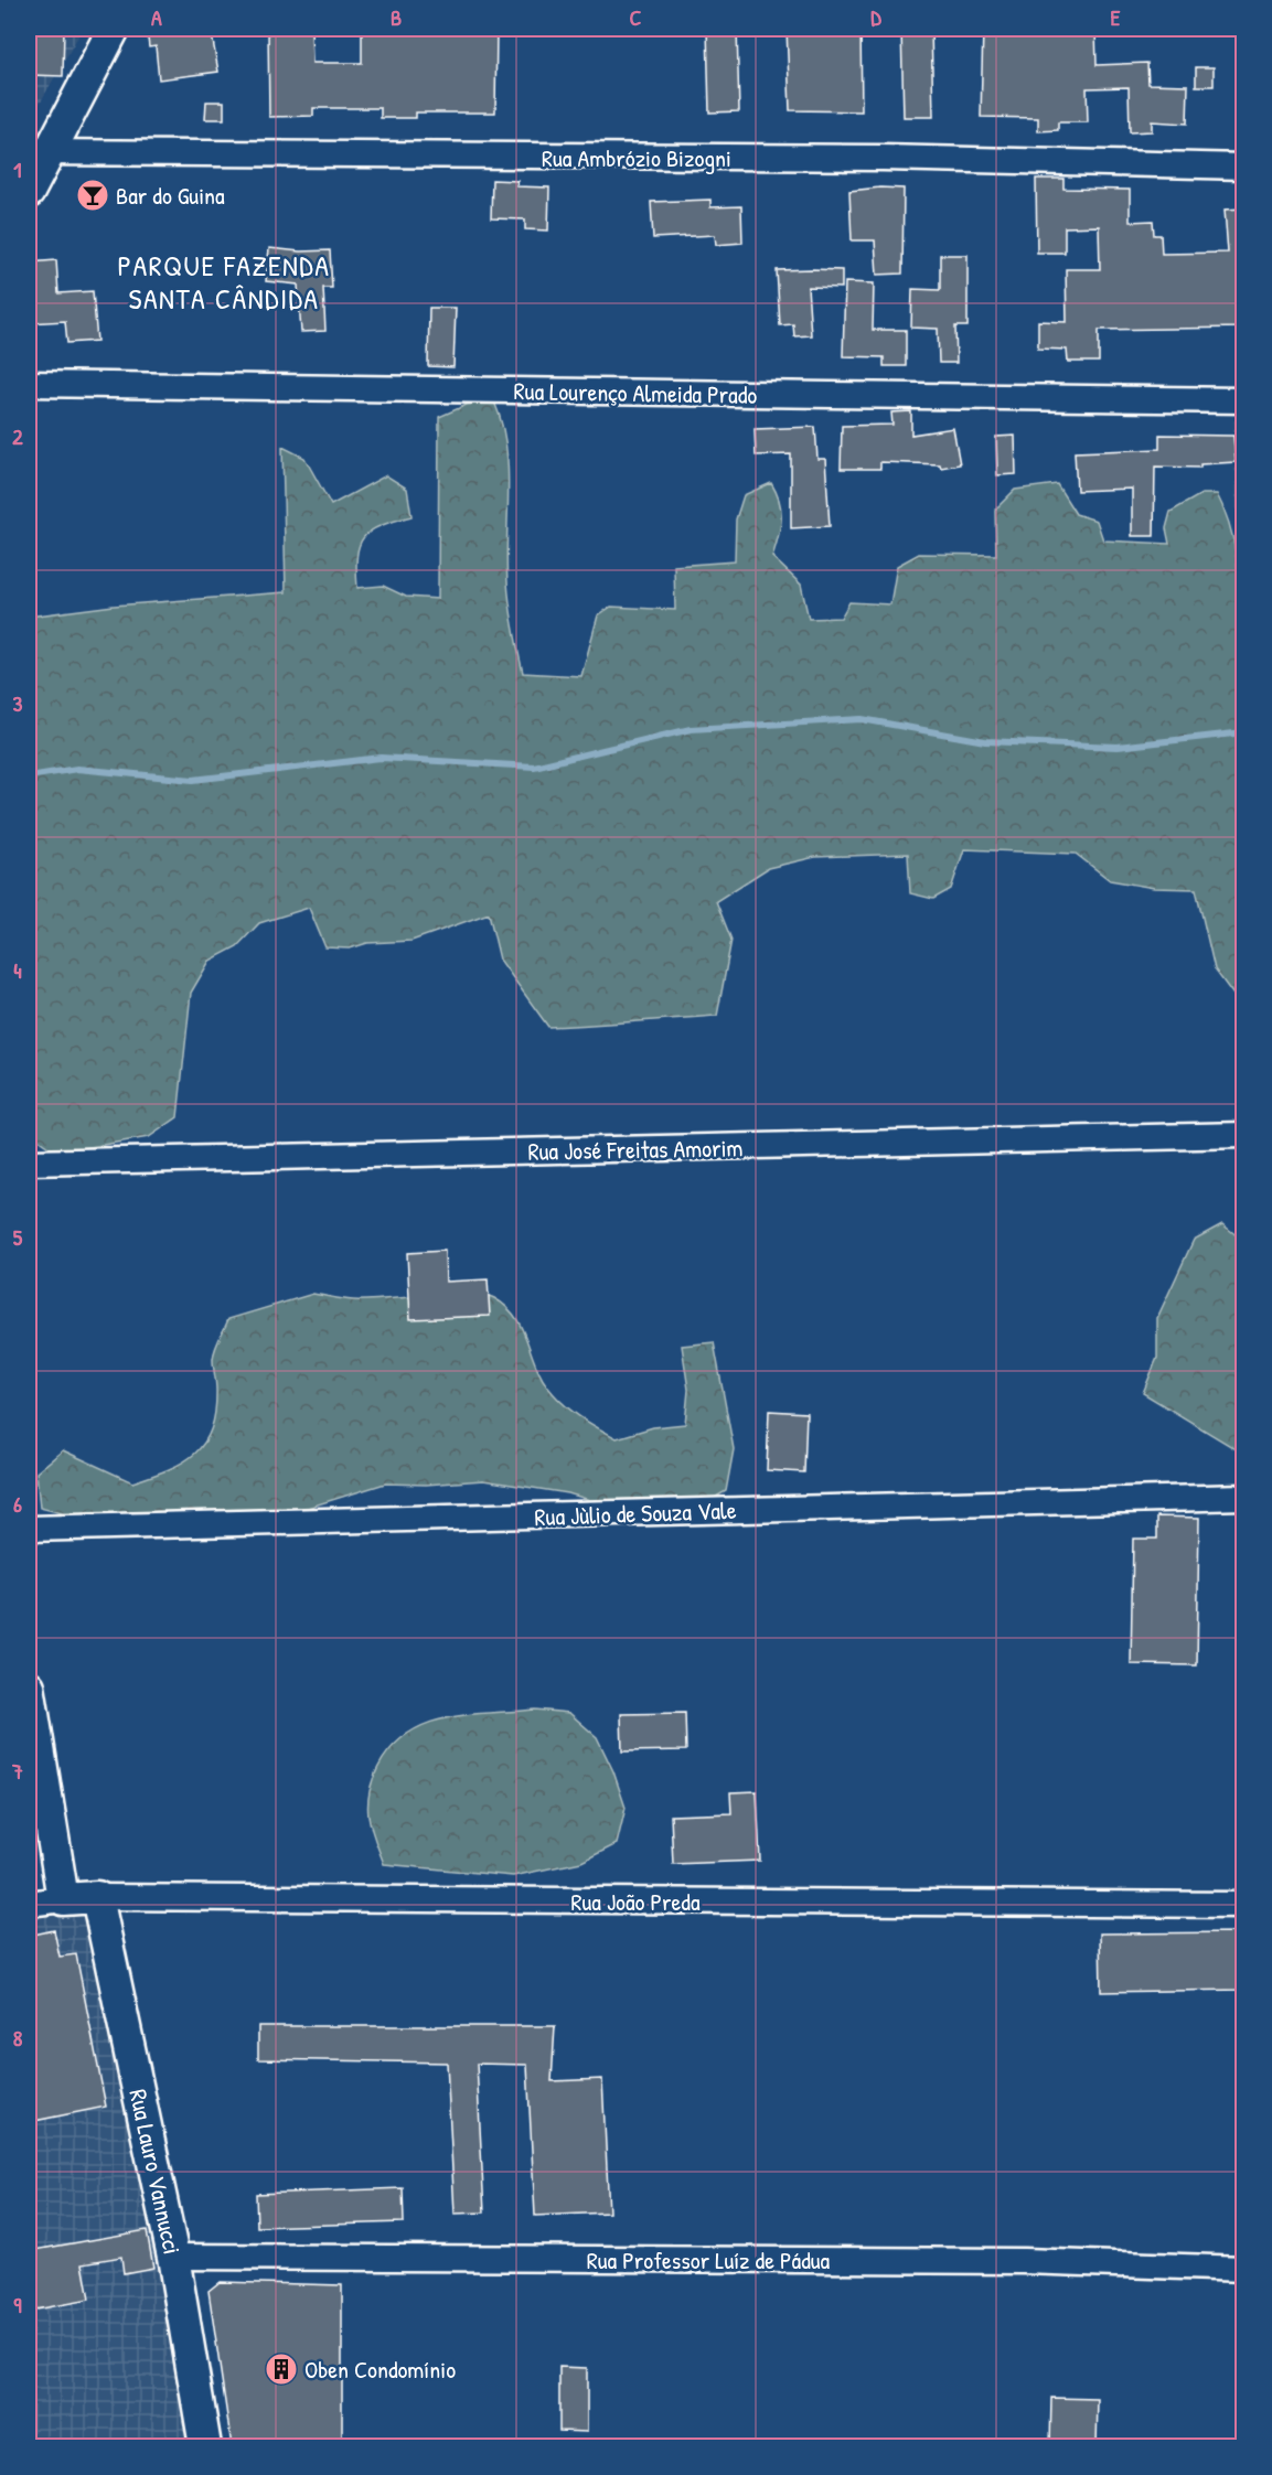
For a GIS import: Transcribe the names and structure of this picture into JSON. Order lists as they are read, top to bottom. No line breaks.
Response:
{"streets":{"street":["Rua Ambrózio Bizogni","Rua Lourenço Almeida Prado","Rua José Freitas Amorim","Rua Jùlio de Souza Vale","Rua João Preda","Rua Lauro Vannucci","Rua Professor Luíz de Pádua"]},"crossings":[["Rua João Preda","Rua Lauro Vannucci"],["Rua Lauro Vannucci","Rua Professor Luíz de Pádua"]],"districts":["PARQUE FAZENDA SANTA CÂNDIDA"],"places":{"bar":["Bar do Guina"],"building":["Oben Condomínio"]},"grid":{"columns":["A","B","C","D","E"],"rows":["1","2","3","4","5","6","7","8","9"]}}
